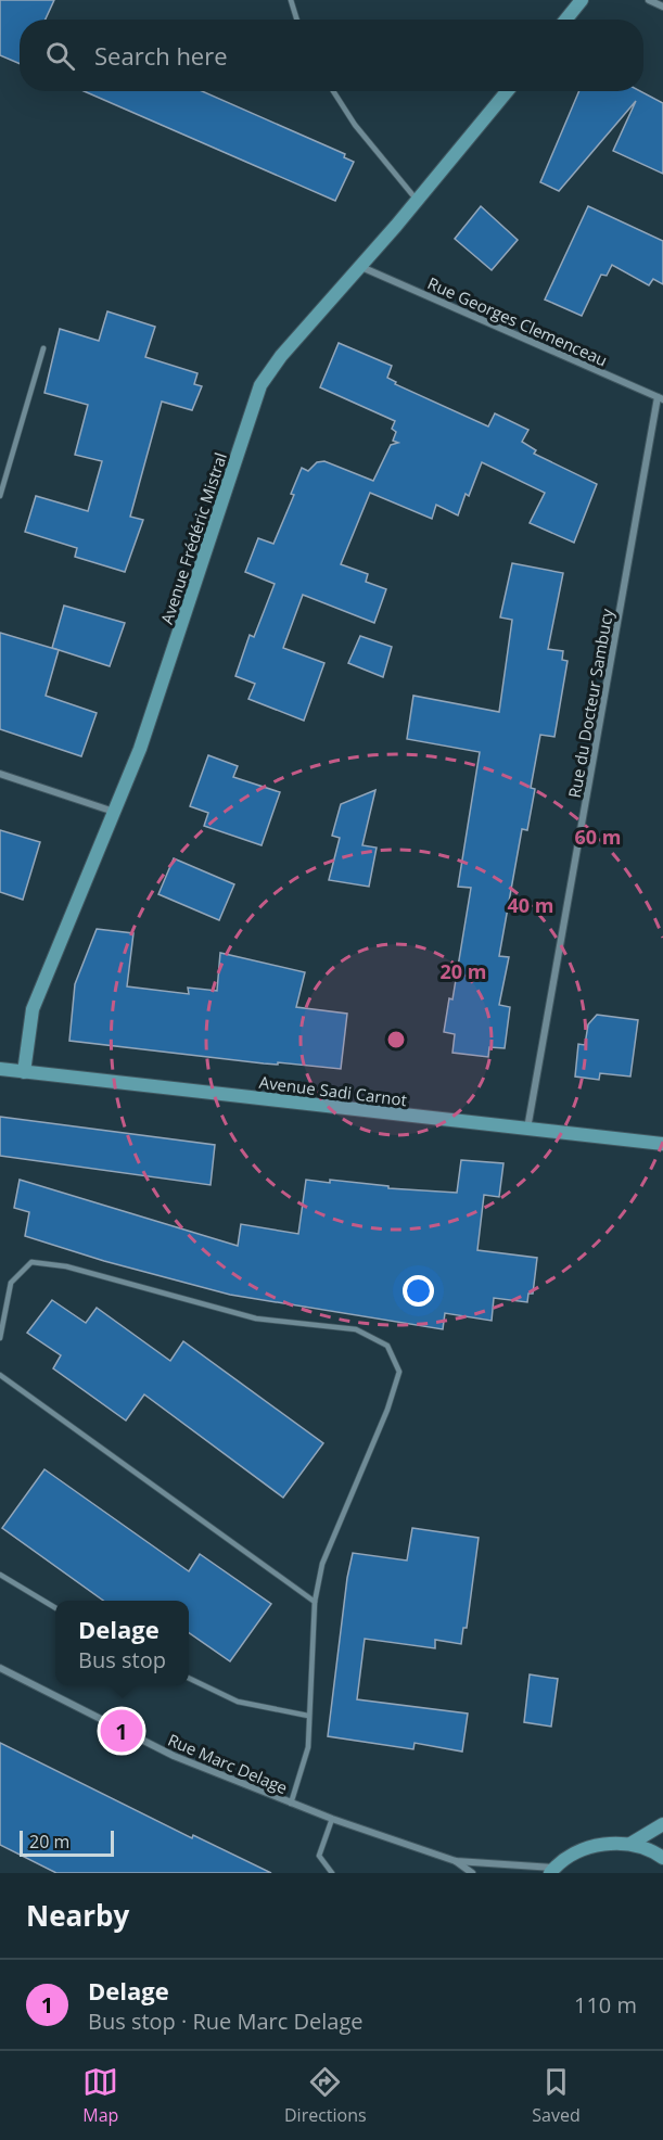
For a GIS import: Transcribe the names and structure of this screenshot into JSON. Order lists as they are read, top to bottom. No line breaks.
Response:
{"streets":{"street":["Rue Georges Clemenceau","Avenue Frédéric Mistral","Rue du Docteur Sambucy","Avenue Sadi Carnot","Rue Marc Delage"]},"crossings":[["Rue Georges Clemenceau","Avenue Frédéric Mistral"],["Rue Georges Clemenceau","Rue du Docteur Sambucy"],["Avenue Frédéric Mistral","Avenue Sadi Carnot"],["Rue du Docteur Sambucy","Avenue Sadi Carnot"]],"scale_bar":"20 m","page":{"search":"Search here","popup":["Delage","Bus stop"],"pins":"1","scale":"20 m","heading":"Nearby","list":[{"mark":"1","name":"Delage","note":"Bus stop · Rue Marc Delage","value":"110 m"}],"nav":["Map","Directions","Saved"]},"rings":["60 m","40 m","20 m"]}
